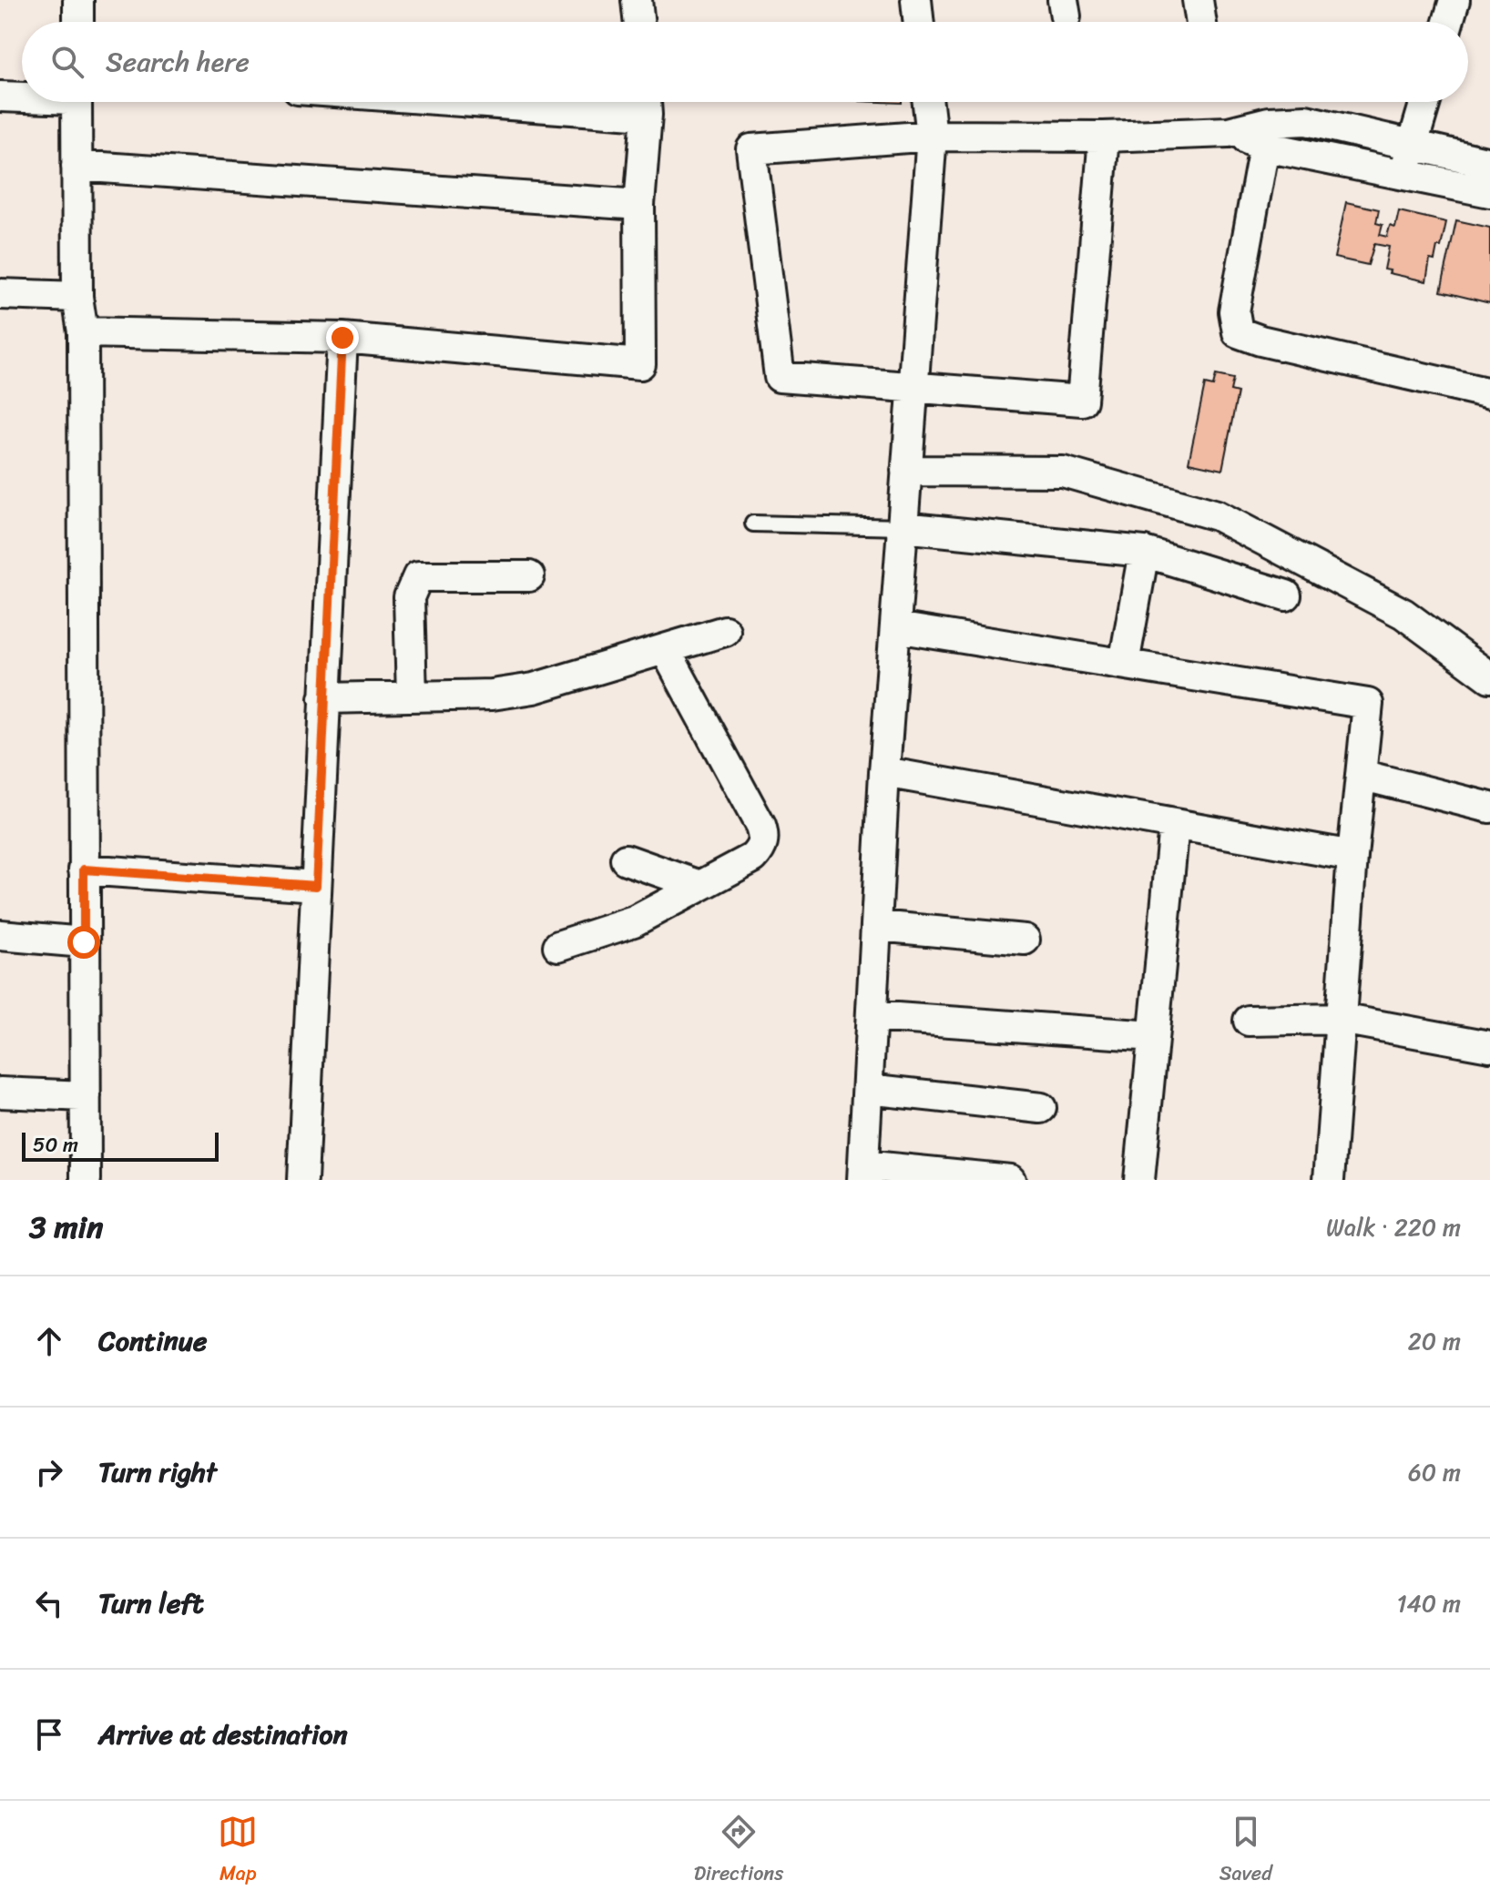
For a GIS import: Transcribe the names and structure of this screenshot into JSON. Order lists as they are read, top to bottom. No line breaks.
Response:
{"scale_bar":"50 m","page":{"search":"Search here","scale":"50 m","heading":["3 min","Walk · 220 m"],"list":[["Continue","20 m"],["Turn right","60 m"],["Turn left","140 m"],"Arrive at destination"],"nav":["Map","Directions","Saved"]}}
